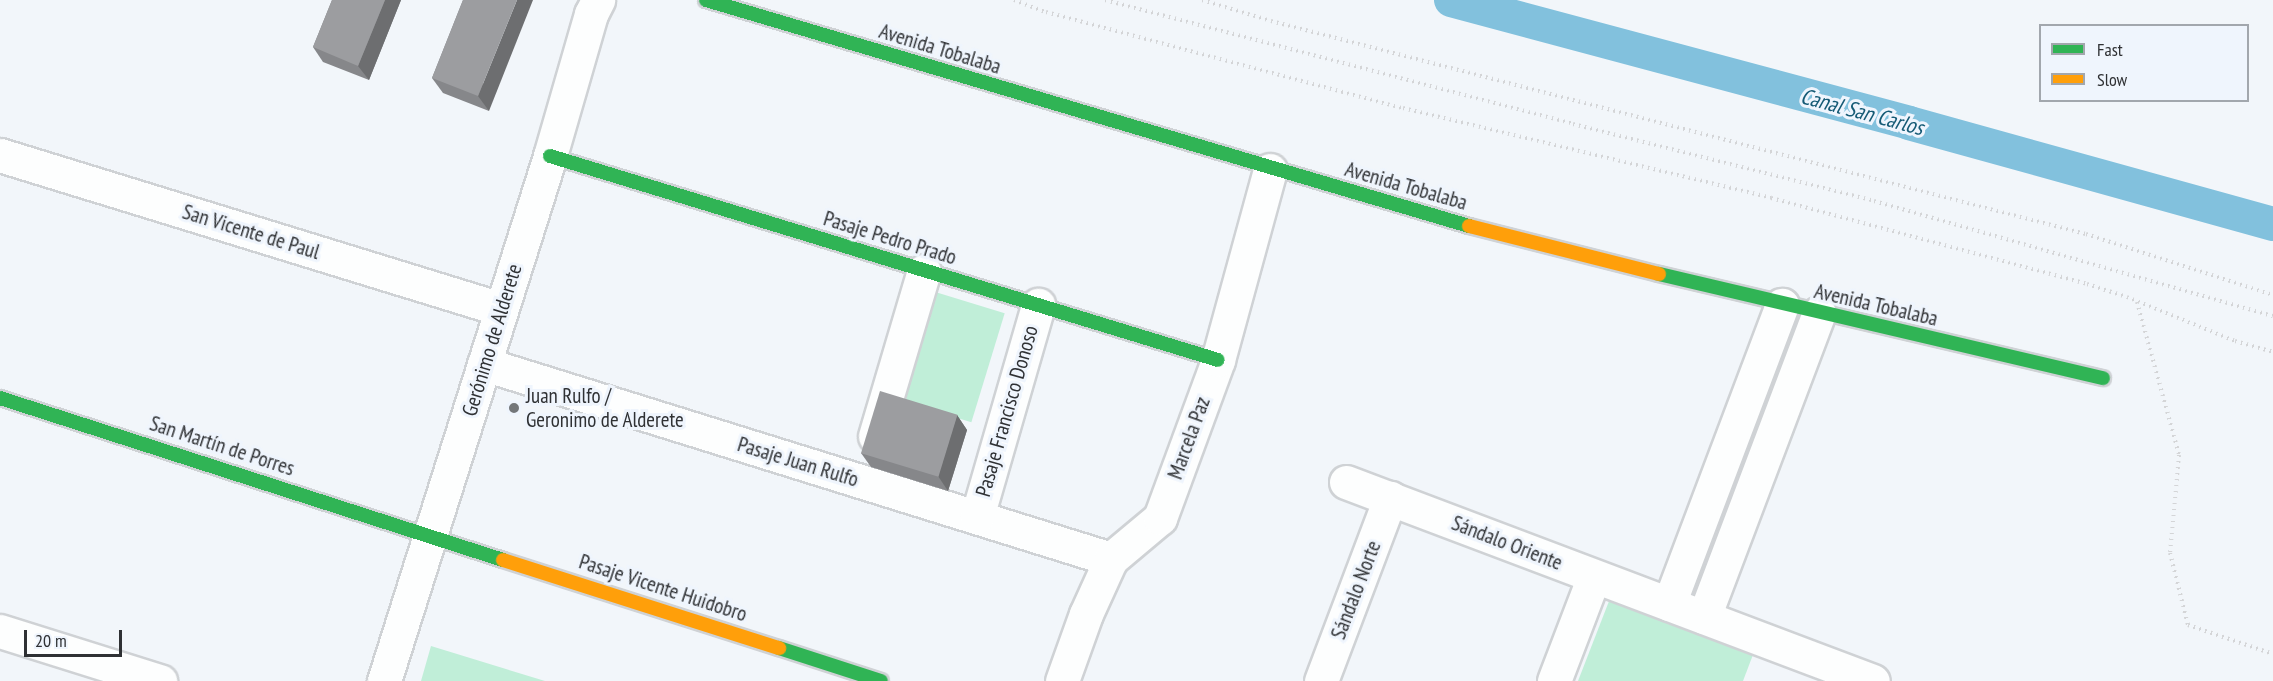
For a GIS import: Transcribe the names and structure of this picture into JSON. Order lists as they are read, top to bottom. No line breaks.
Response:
{"streets":{"street":["Avenida Tobalaba","San Vicente de Paul","Pasaje Pedro Prado","Gerónimo de Alderete","Pasaje Francisco Donoso","Marcela Paz","San Martín de Porres","Pasaje Juan Rulfo","Sándalo Oriente","Pasaje Vicente Huidobro","Sándalo Norte"]},"crossings":[["Avenida Tobalaba","Marcela Paz"],["San Vicente de Paul","Gerónimo de Alderete"],["Pasaje Pedro Prado","Gerónimo de Alderete"],["Pasaje Pedro Prado","Pasaje Francisco Donoso"],["Pasaje Pedro Prado","Marcela Paz"],["Gerónimo de Alderete","San Martín de Porres"],["Gerónimo de Alderete","Pasaje Juan Rulfo"],["Gerónimo de Alderete","Pasaje Vicente Huidobro"],["Pasaje Francisco Donoso","Pasaje Juan Rulfo"],["Marcela Paz","Pasaje Juan Rulfo"],["San Martín de Porres","Pasaje Vicente Huidobro"],["Sándalo Oriente","Sándalo Norte"]],"water":["Canal San Carlos"],"places":["Juan Rulfo / Geronimo de Alderete"],"legend":["Fast","Slow"],"scale_bar":"20 m"}
